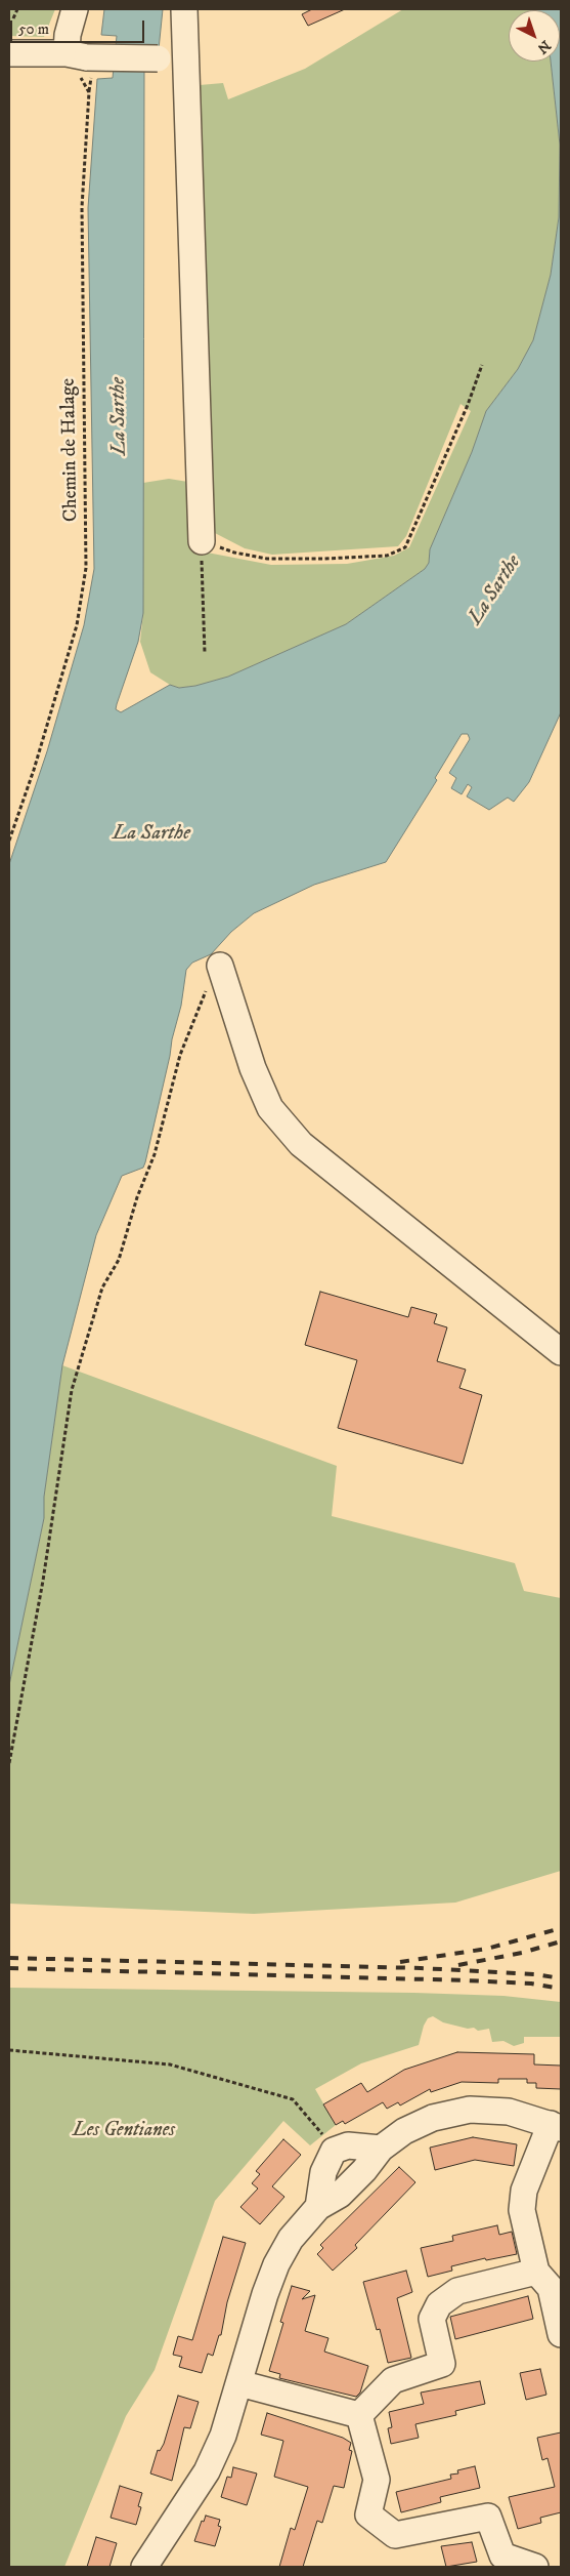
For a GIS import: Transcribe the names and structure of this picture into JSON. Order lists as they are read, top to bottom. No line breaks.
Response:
{"streets":{"path":["Chemin de Halage"]},"water":["La Sarthe"],"parks":["Les Gentianes"],"scale_bar":"50 m","north":"bottom right"}
